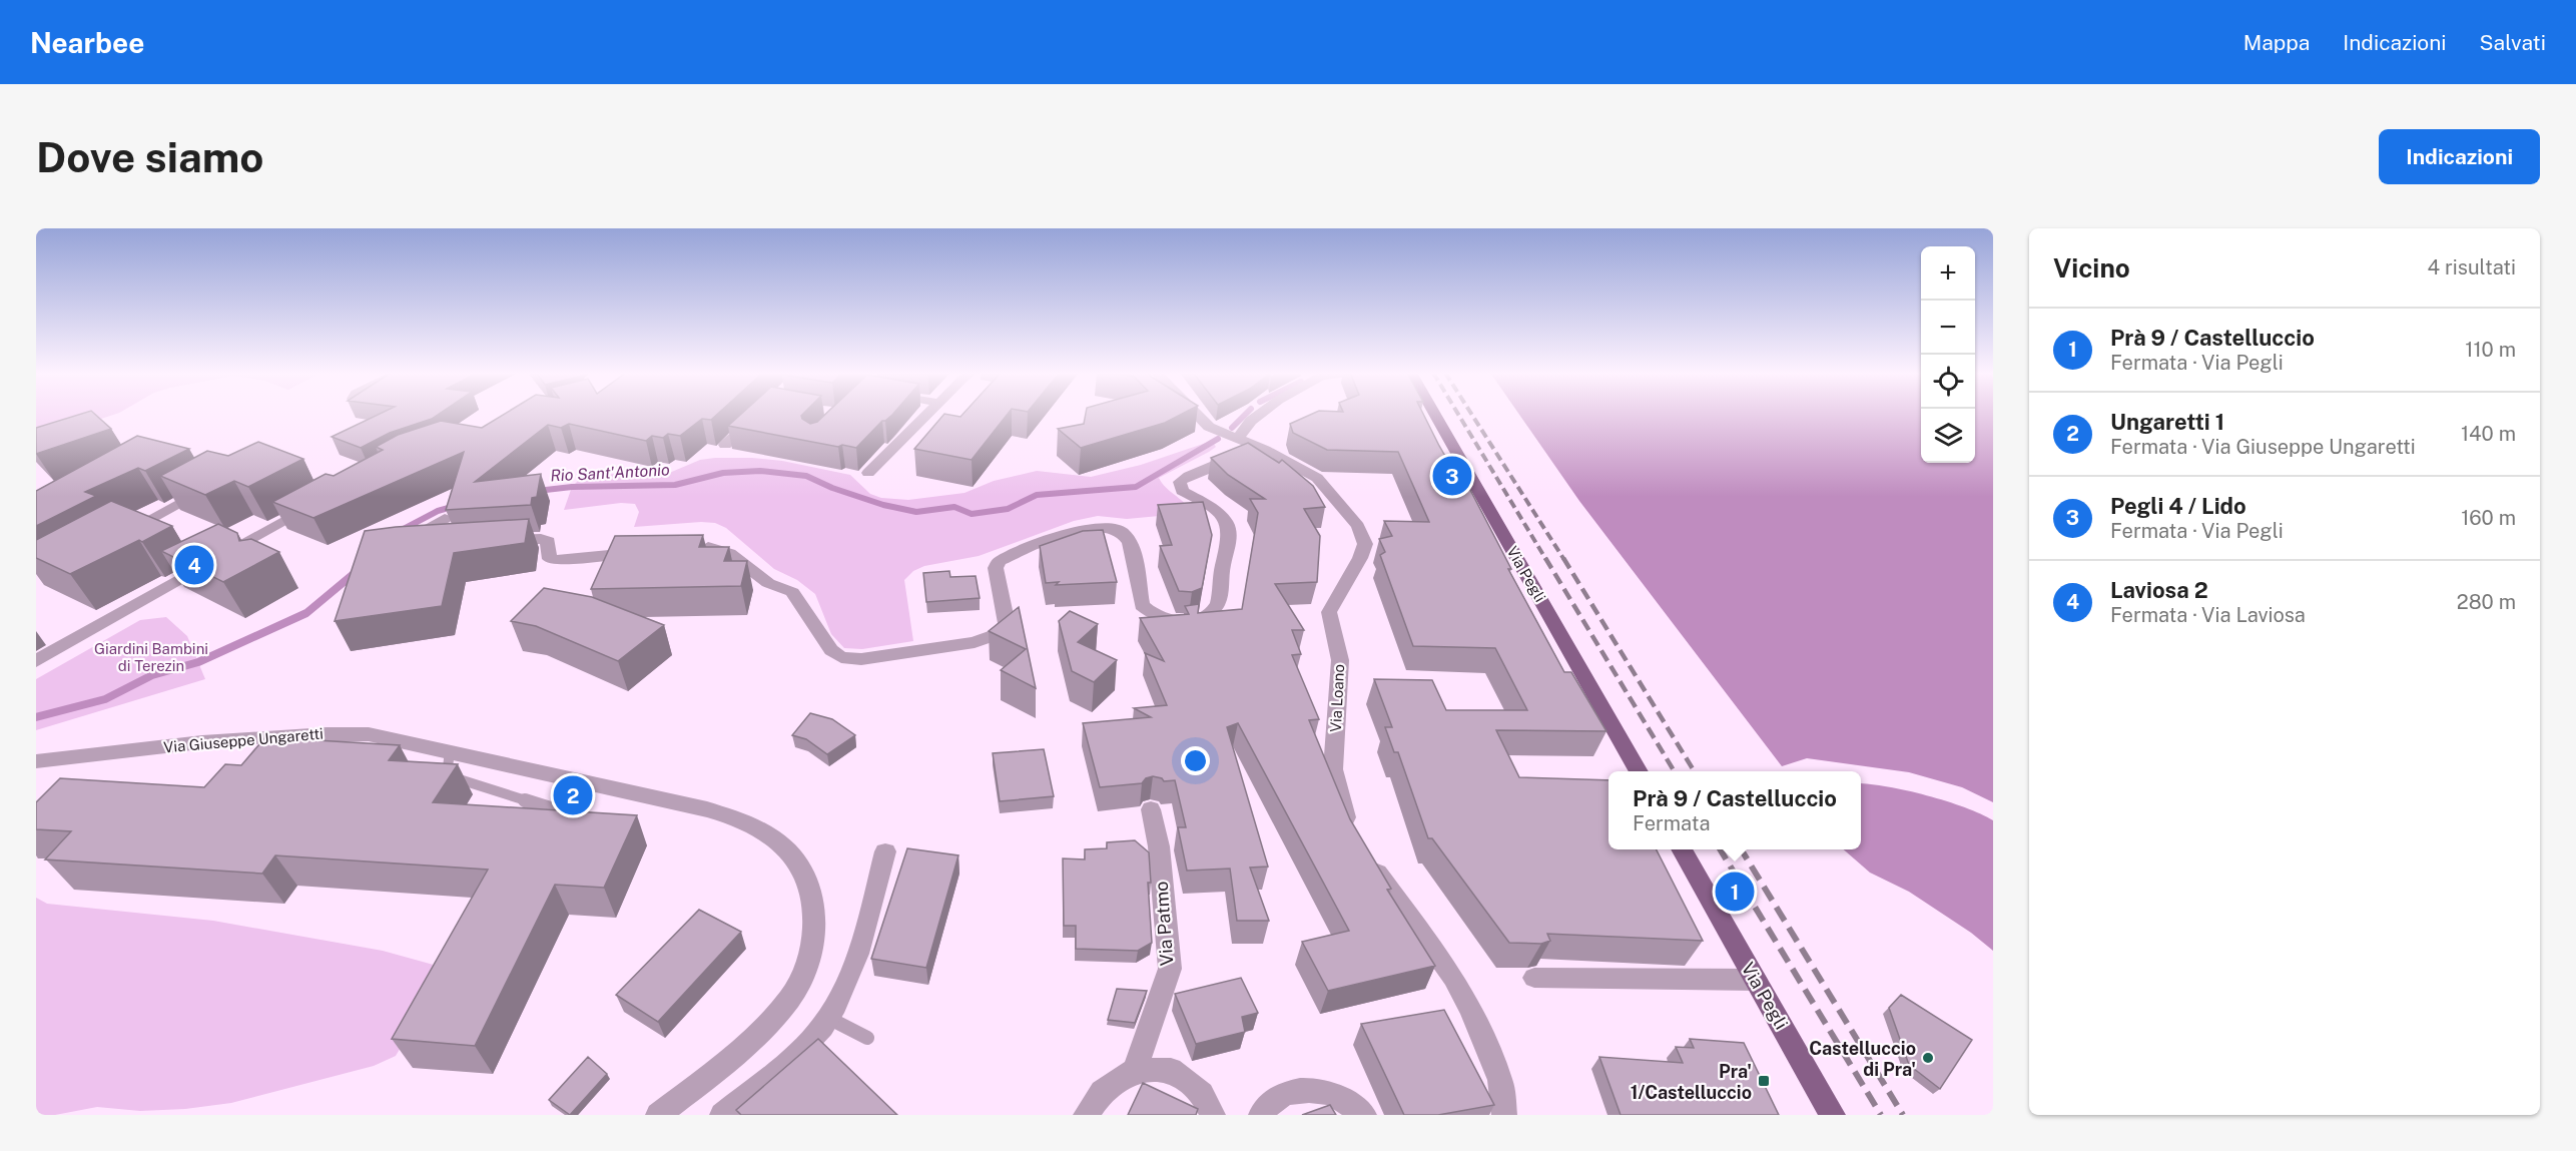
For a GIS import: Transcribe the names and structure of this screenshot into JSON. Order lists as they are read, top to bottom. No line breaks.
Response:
{"streets":{"main road":["Via Pegli"],"street":["Via Loano","Via Giuseppe Ungaretti","Via Patmo"]},"water":["Rio Sant'Antonio"],"parks":["Giardini Bambini di Terezin"],"places":{"other":["Castelluccio di Pra'"],"transit":["Pra' 1/Castelluccio"]},"page":{"header":"Nearbee","nav":["Mappa","Indicazioni","Salvati"],"buttons":"Indicazioni","title":"Dove siamo","heading":["Vicino","4 risultati"],"map_buttons":["+","−"],"list":[{"mark":"1","name":"Prà 9 / Castelluccio","note":"Fermata · Via Pegli","value":"110 m"},{"mark":"2","name":"Ungaretti 1","note":"Fermata · Via Giuseppe Ungaretti","value":"140 m"},{"mark":"3","name":"Pegli 4 / Lido","note":"Fermata · Via Pegli","value":"160 m"},{"mark":"4","name":"Laviosa 2","note":"Fermata · Via Laviosa","value":"280 m"}],"pins":["3","4","2","1"],"popup":["Prà 9 / Castelluccio","Fermata"]}}
